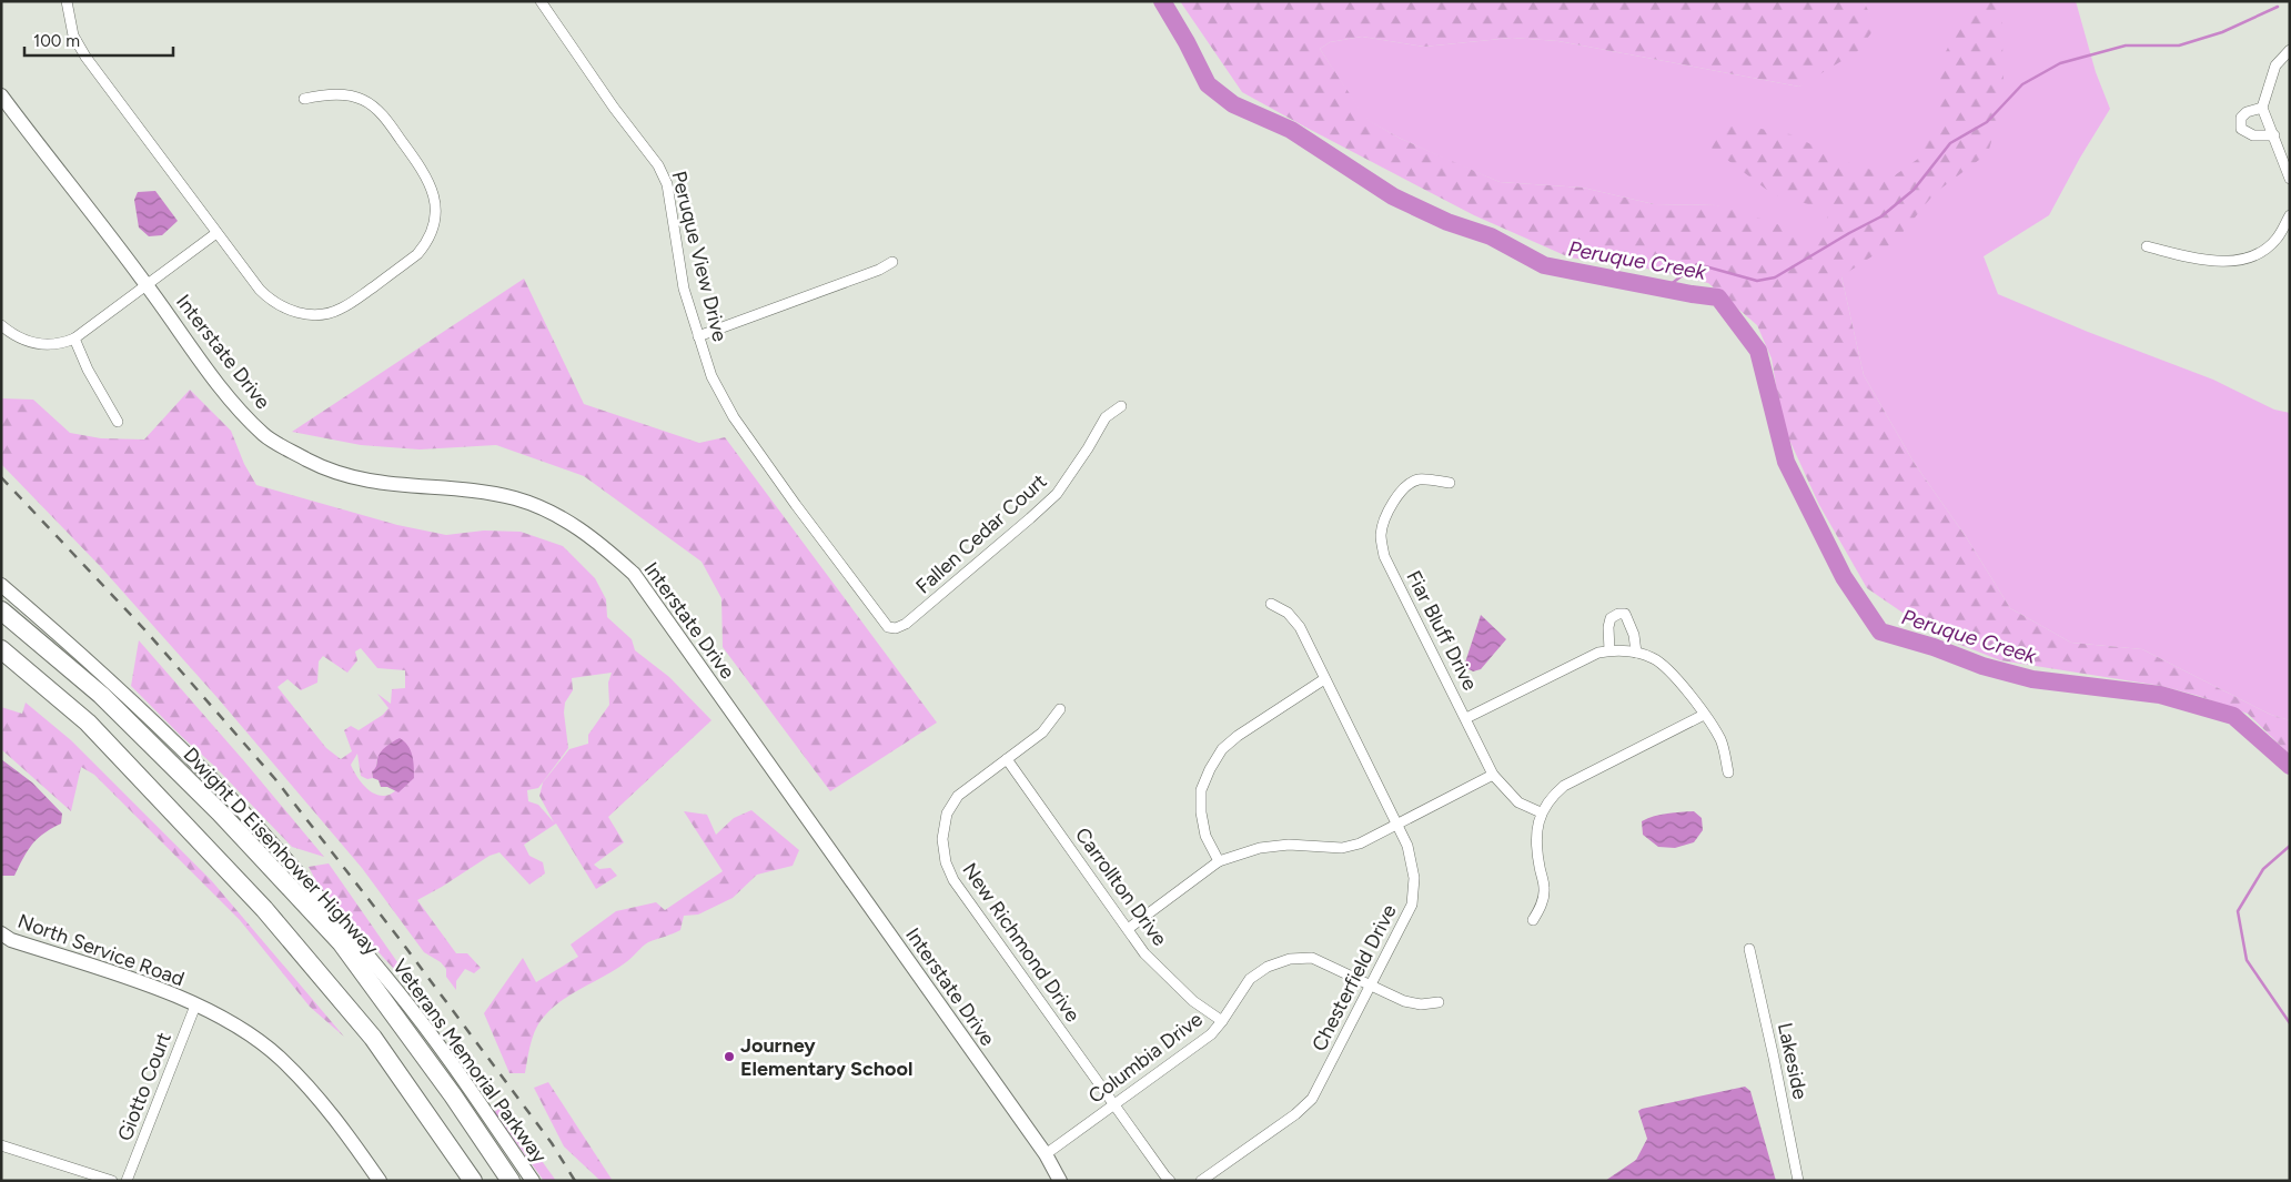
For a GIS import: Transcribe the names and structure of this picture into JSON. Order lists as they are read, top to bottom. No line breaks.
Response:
{"streets":{"highway":["Dwight D Eisenhower Highway"],"main road":["Interstate Drive","North Service Road","Veterans Memorial Parkway"],"street":["Peruque View Drive","Fallen Cedar Court","Fiar Bluff Drive","Carrollton Drive","New Richmond Drive","Chesterfield Drive","Columbia Drive","Lakeside","Giotto Court"]},"crossings":[["Peruque View Drive","Fallen Cedar Court"],["Interstate Drive","Columbia Drive"],["Carrollton Drive","New Richmond Drive"],["Carrollton Drive","Columbia Drive"],["New Richmond Drive","Columbia Drive"],["North Service Road","Giotto Court"],["Chesterfield Drive","Columbia Drive"]],"water":["Peruque Creek"],"places":["Journey Elementary School"],"scale_bar":"100 m"}
